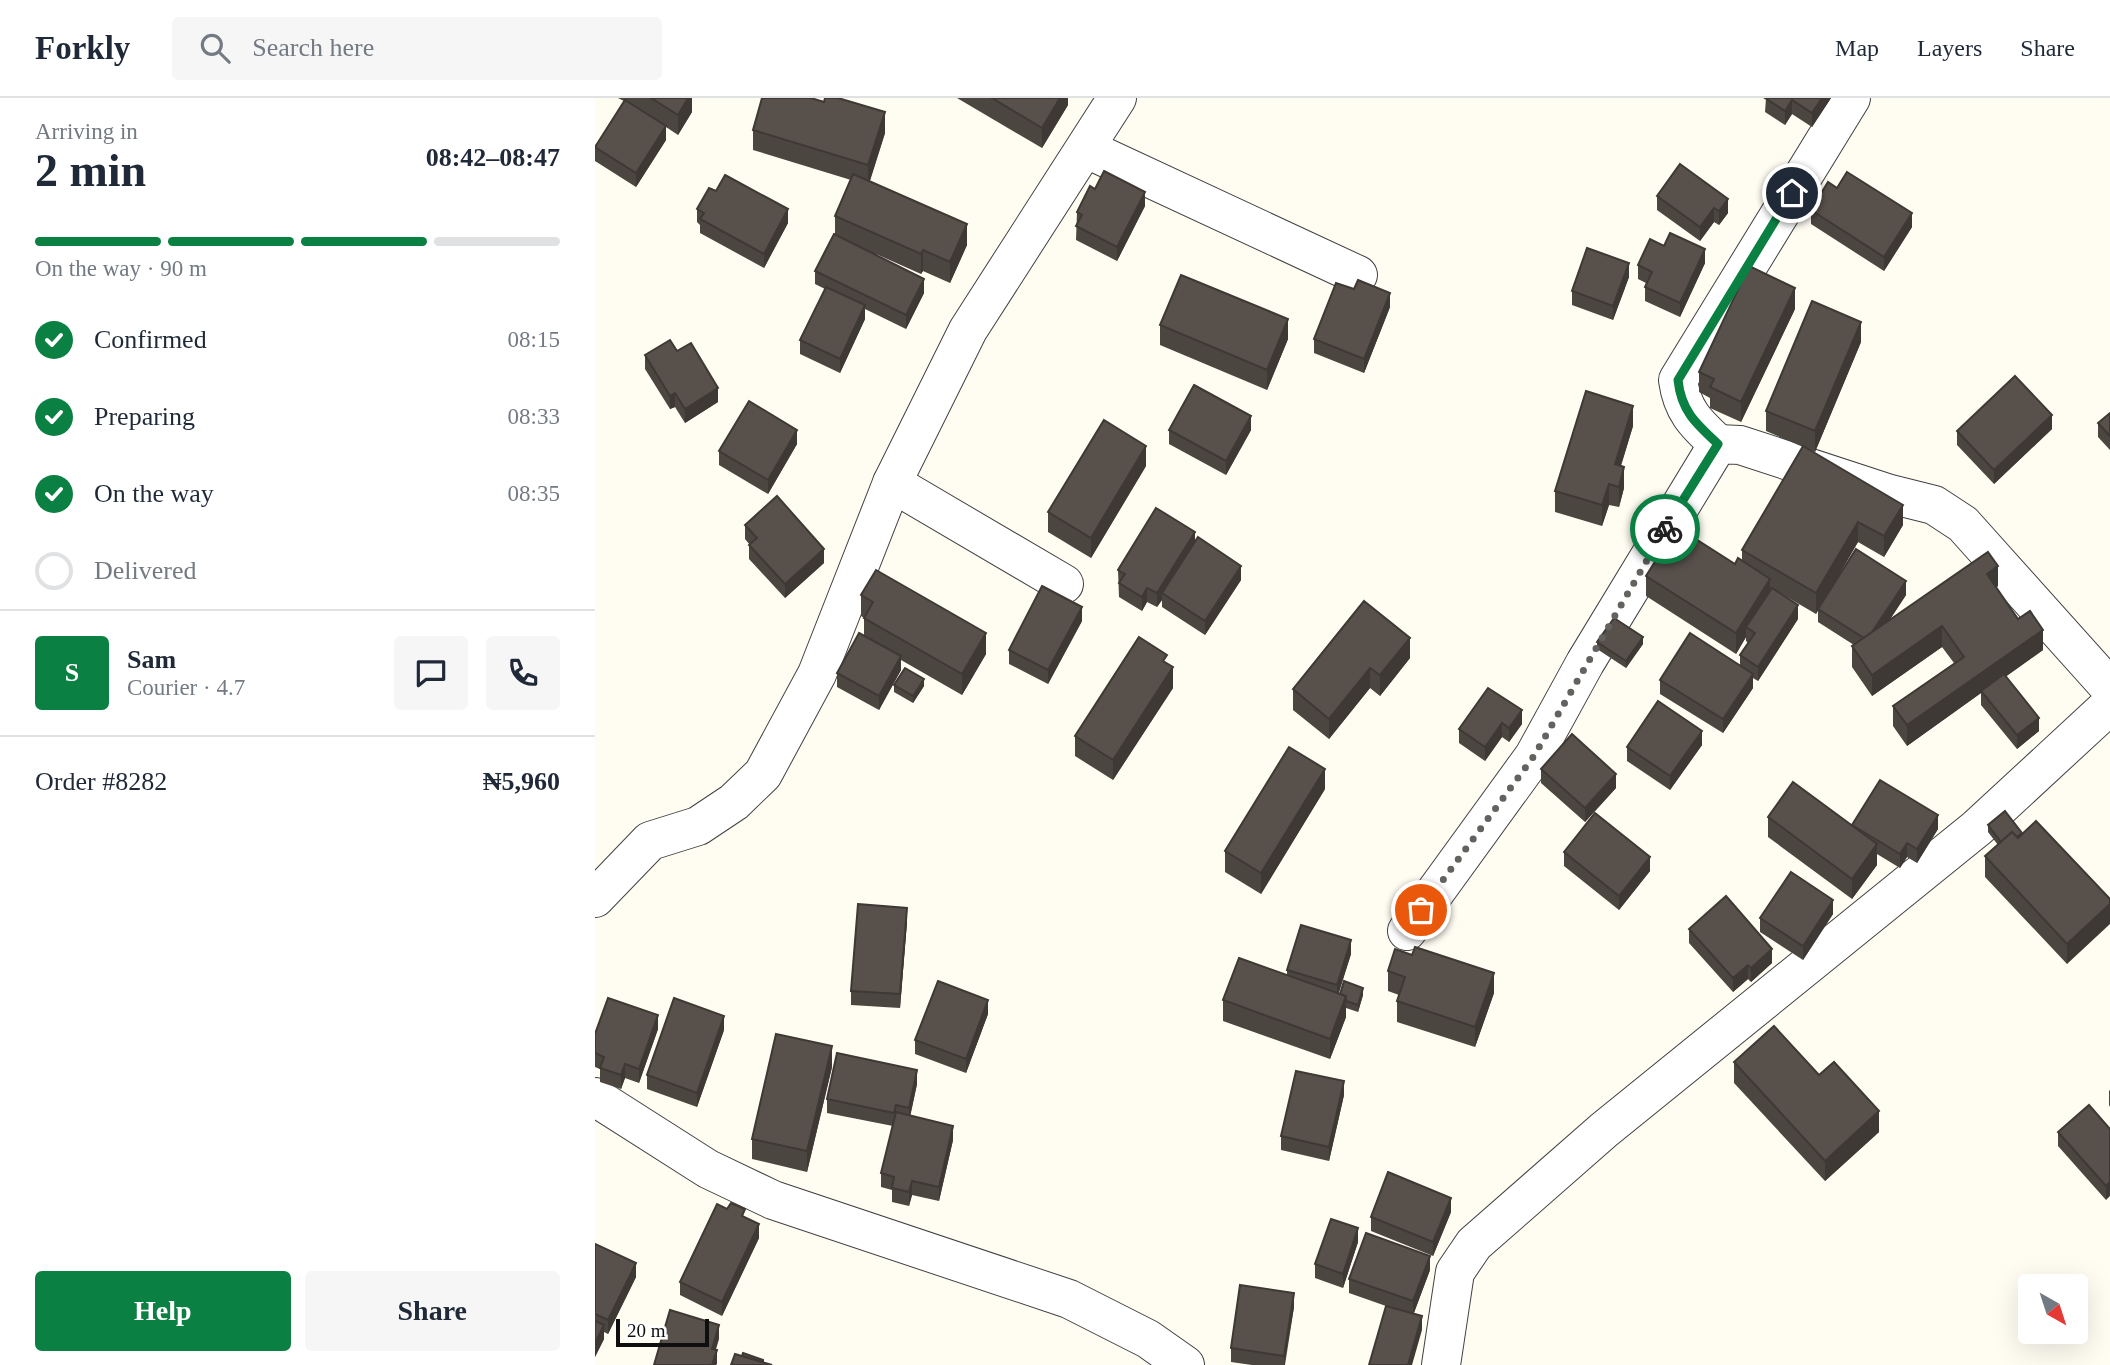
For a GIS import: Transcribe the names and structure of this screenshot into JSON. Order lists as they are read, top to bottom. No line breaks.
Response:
{"scale_bar":"20 m","north":"bottom right","page":{"header":"Forkly","search":"Search here","nav":["Map","Layers","Share"],"heading":["2 min","Arriving in","08:42–08:47"],"panel":["Sam","Courier · 4.7","Order #8282","₦5,960"],"bar":"On the way · 90 m","list":[["Confirmed","08:15"],["Preparing","08:33"],["On the way","08:35"],"Delivered"],"round":"S","buttons":["Help","Share"],"scale":"20 m"}}
